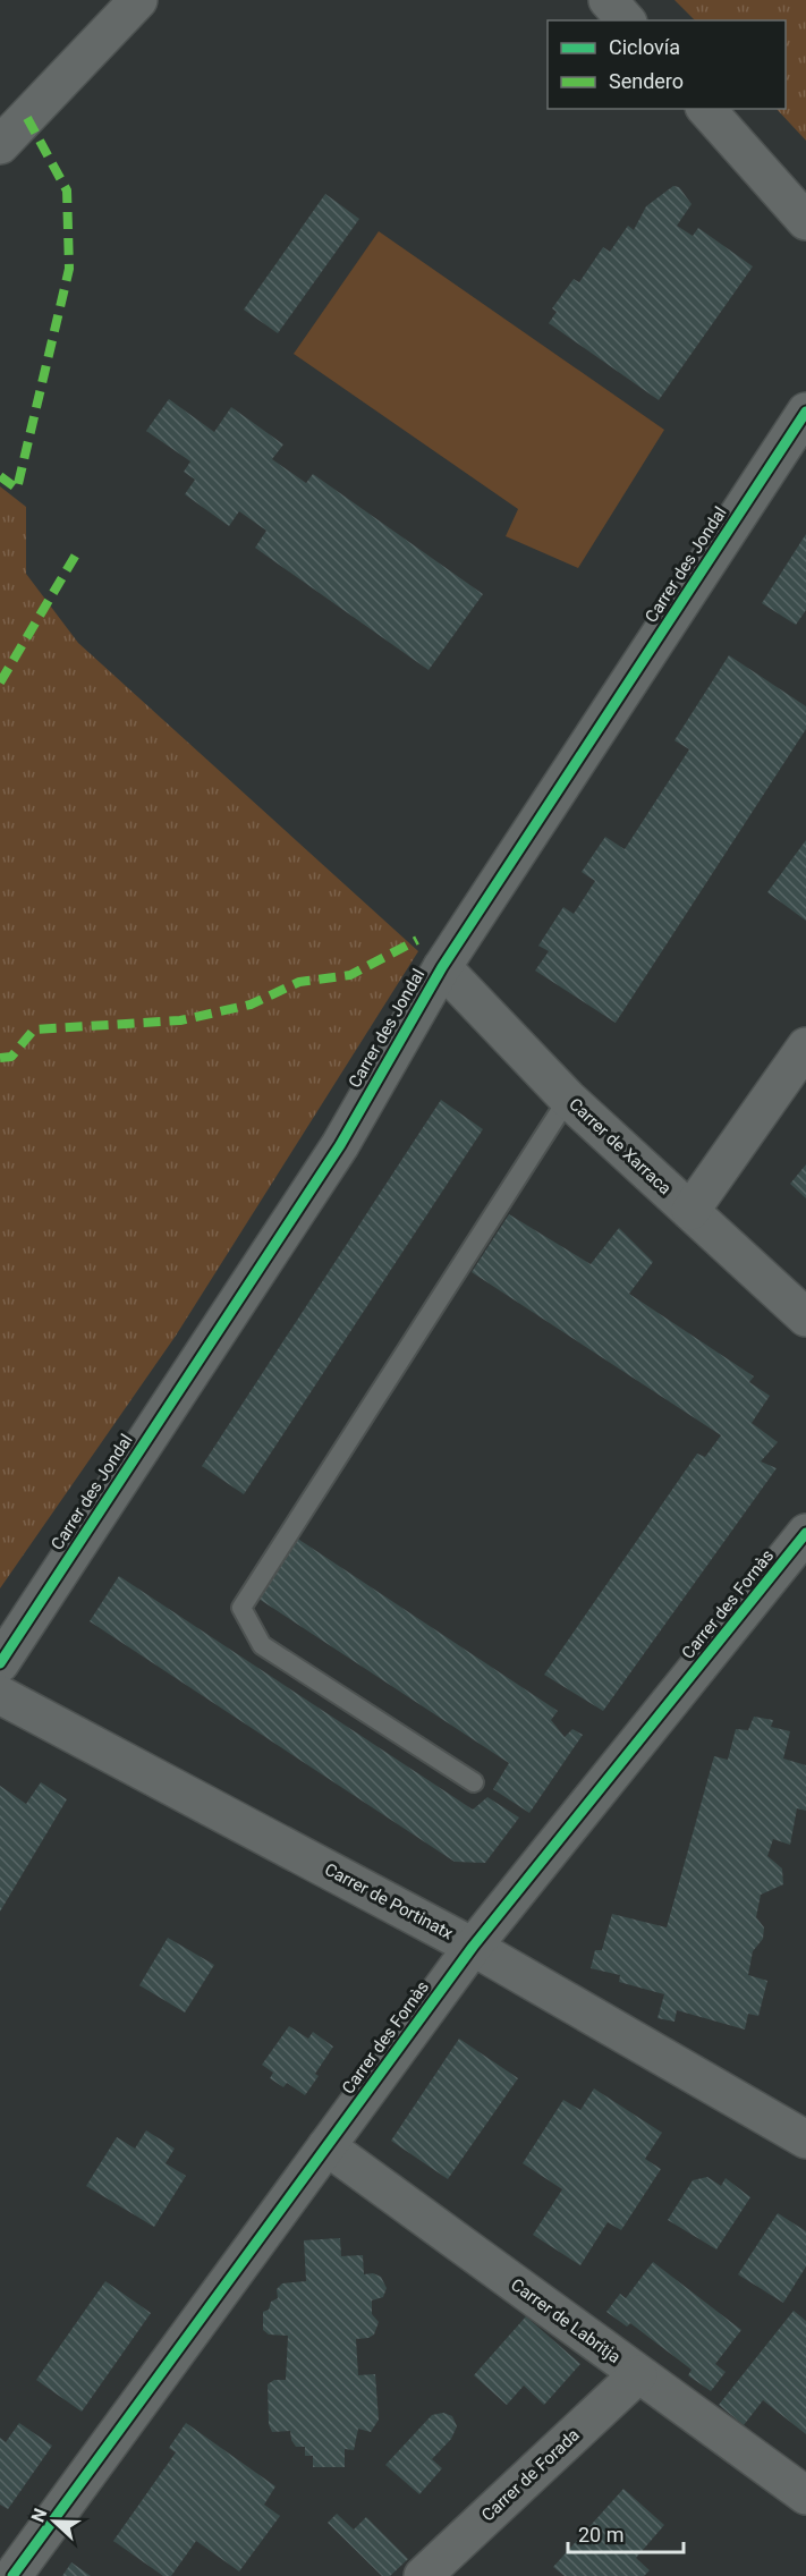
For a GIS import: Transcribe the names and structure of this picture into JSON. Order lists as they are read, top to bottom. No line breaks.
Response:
{"streets":{"street":["Carrer des Jondal","Carrer de Xarraca","Carrer des Fornàs","Carrer de Portinatx","Carrer de Labritja","Carrer de Forada"]},"crossings":[["Carrer des Jondal","Carrer de Xarraca"],["Carrer des Fornàs","Carrer de Portinatx"],["Carrer des Fornàs","Carrer de Labritja"],["Carrer de Labritja","Carrer de Forada"]],"legend":["Ciclovía","Sendero"],"scale_bar":"20 m","north":"left"}
